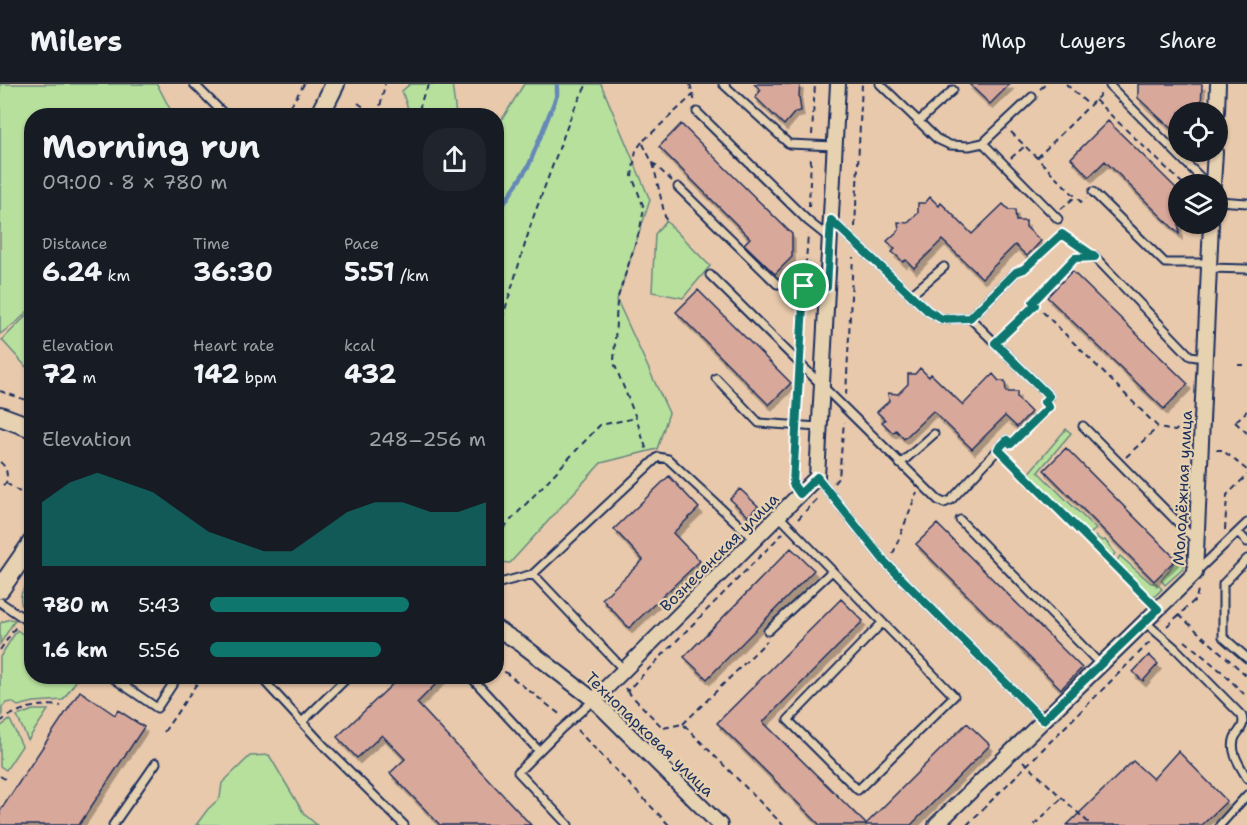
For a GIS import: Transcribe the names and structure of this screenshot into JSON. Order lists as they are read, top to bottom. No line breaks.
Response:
{"streets":{"street":["Молодёжная улица","Вознесенская улица","Технопарковая улица"]},"crossings":[["Вознесенская улица","Технопарковая улица"]],"page":{"header":"Milers","nav":["Map","Layers","Share"],"heading":["Morning run","09:00 · 8 × 780 m"],"stats":[["Distance","6.24 km"],["Time","36:30"],["Pace","5:51 /km"],["Elevation","72 m"],["Heart rate","142 bpm"],["kcal","432"]],"chart":["Elevation","248–256 m"],"list":[{"name":"780 m","note":"5:43"},{"name":"1.6 km","note":"5:56"}]}}
